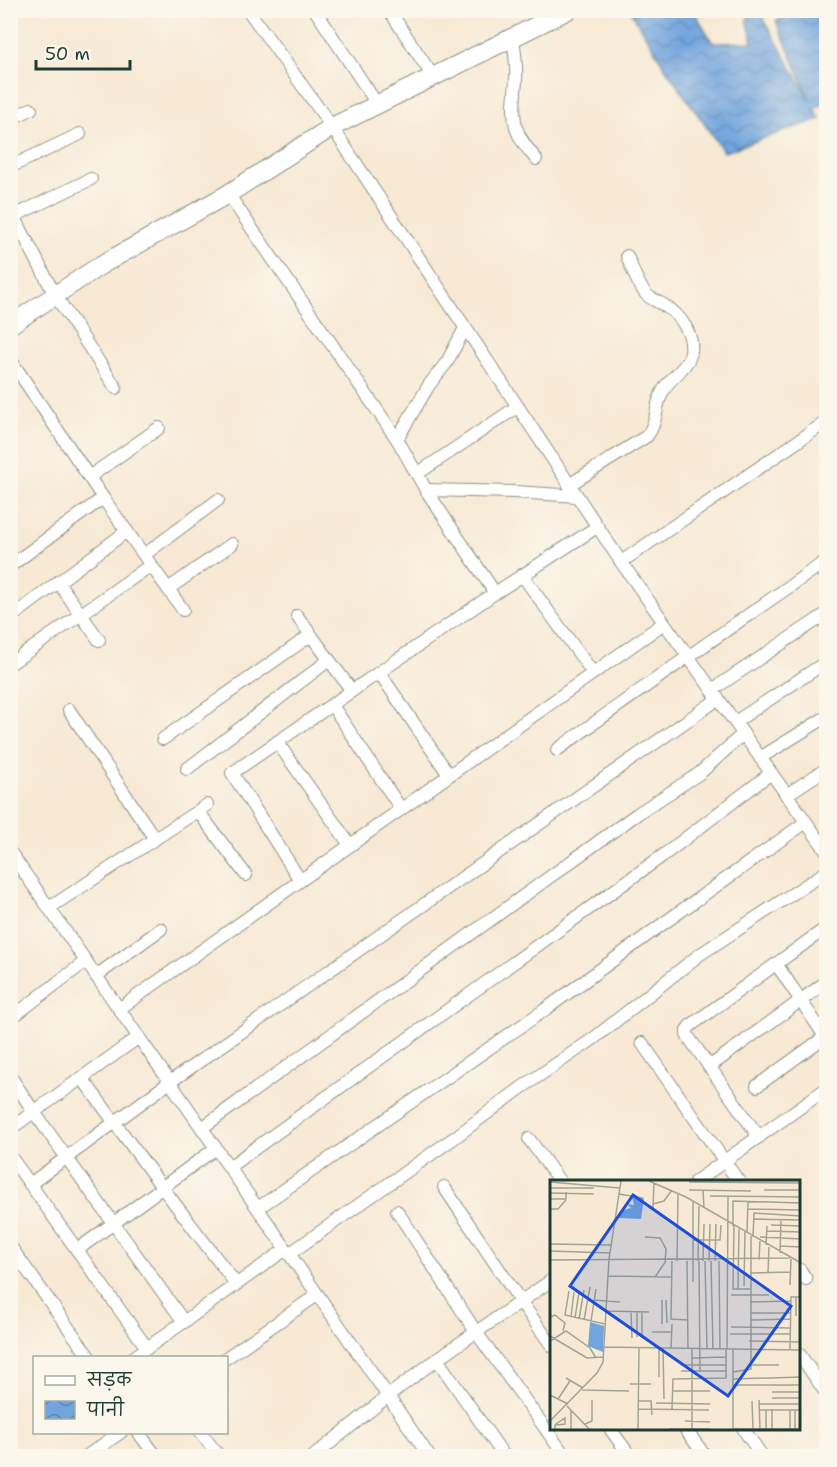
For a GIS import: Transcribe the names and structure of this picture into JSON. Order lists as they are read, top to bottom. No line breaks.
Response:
{"legend":["सड़क","पानी"],"scale_bar":"50 m"}
